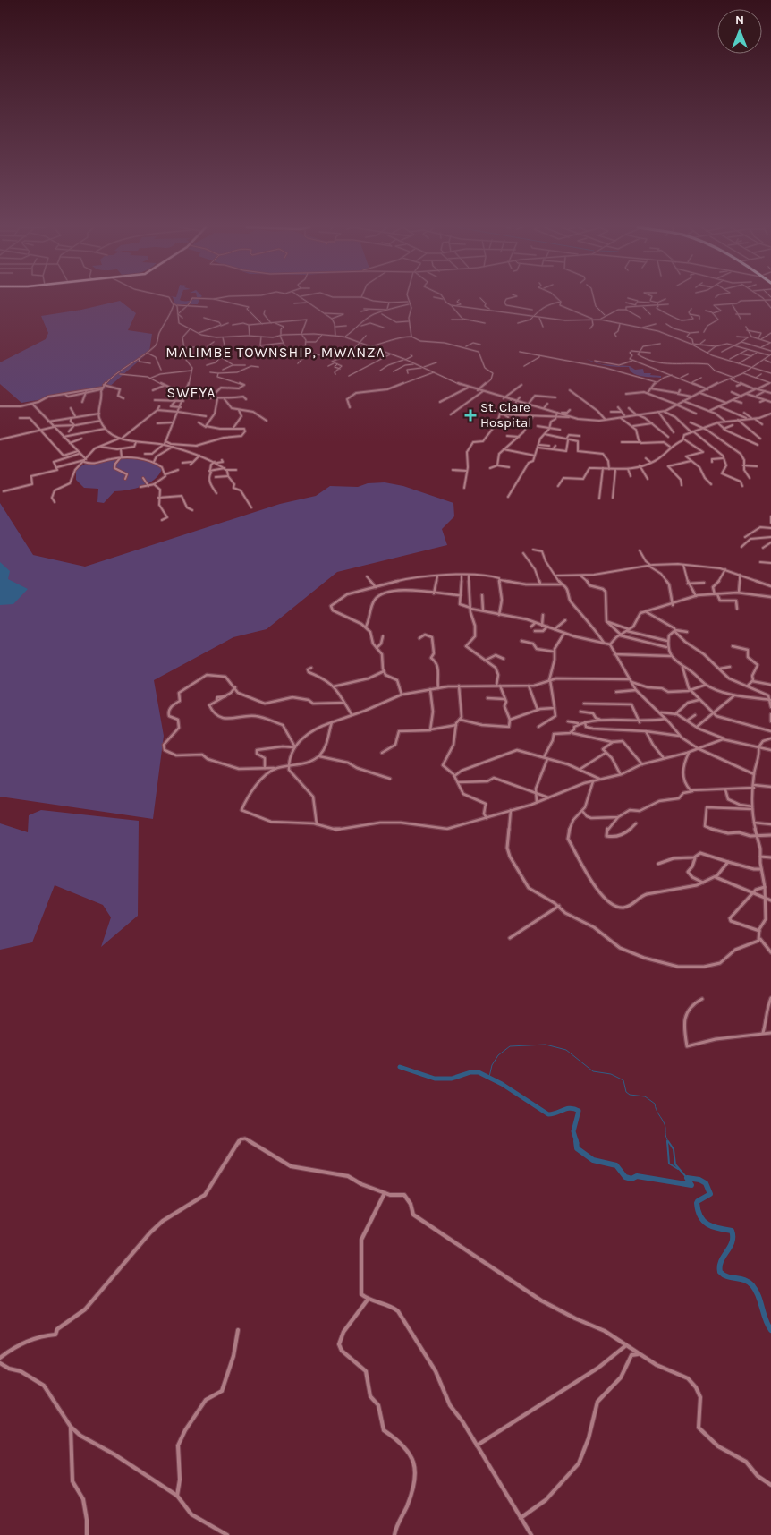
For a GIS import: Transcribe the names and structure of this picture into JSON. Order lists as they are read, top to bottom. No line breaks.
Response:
{"districts":["MALIMBE TOWNSHIP, MWANZA","SWEYA"],"places":{"health":["St. Clare Hospital"]},"north":"top"}
